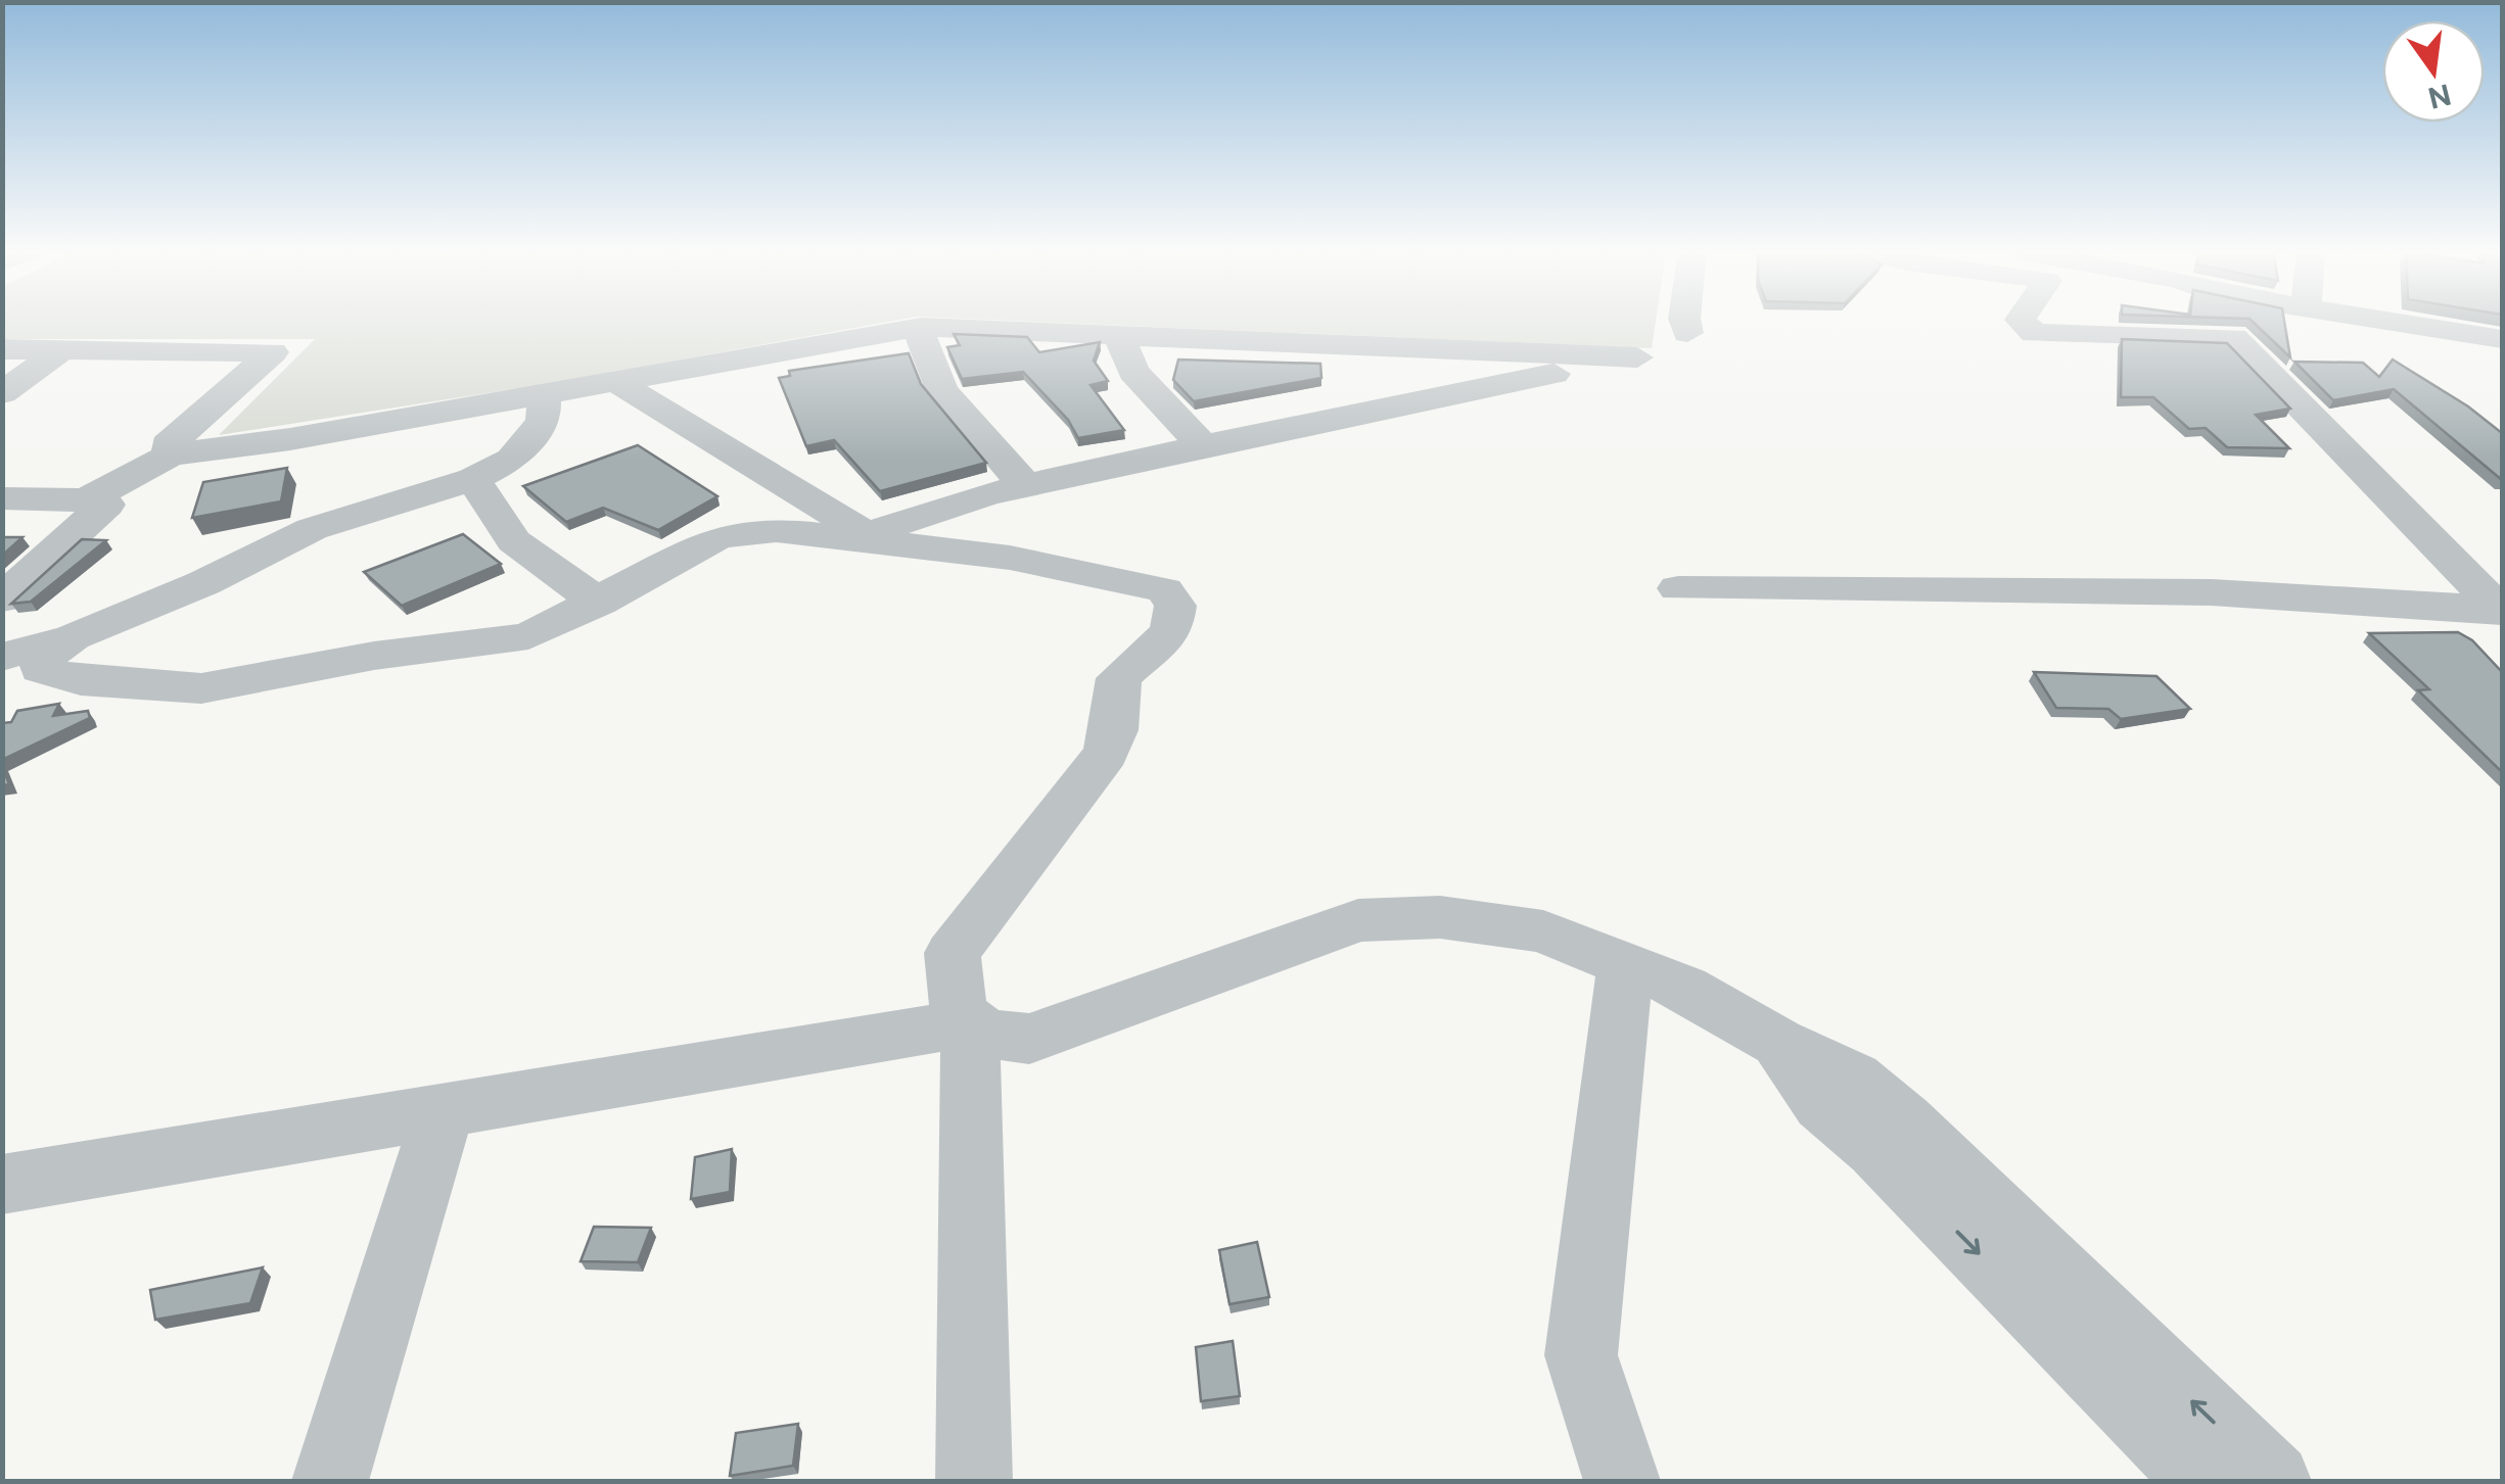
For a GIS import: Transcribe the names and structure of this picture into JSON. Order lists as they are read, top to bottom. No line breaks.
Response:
{"north":"bottom"}
